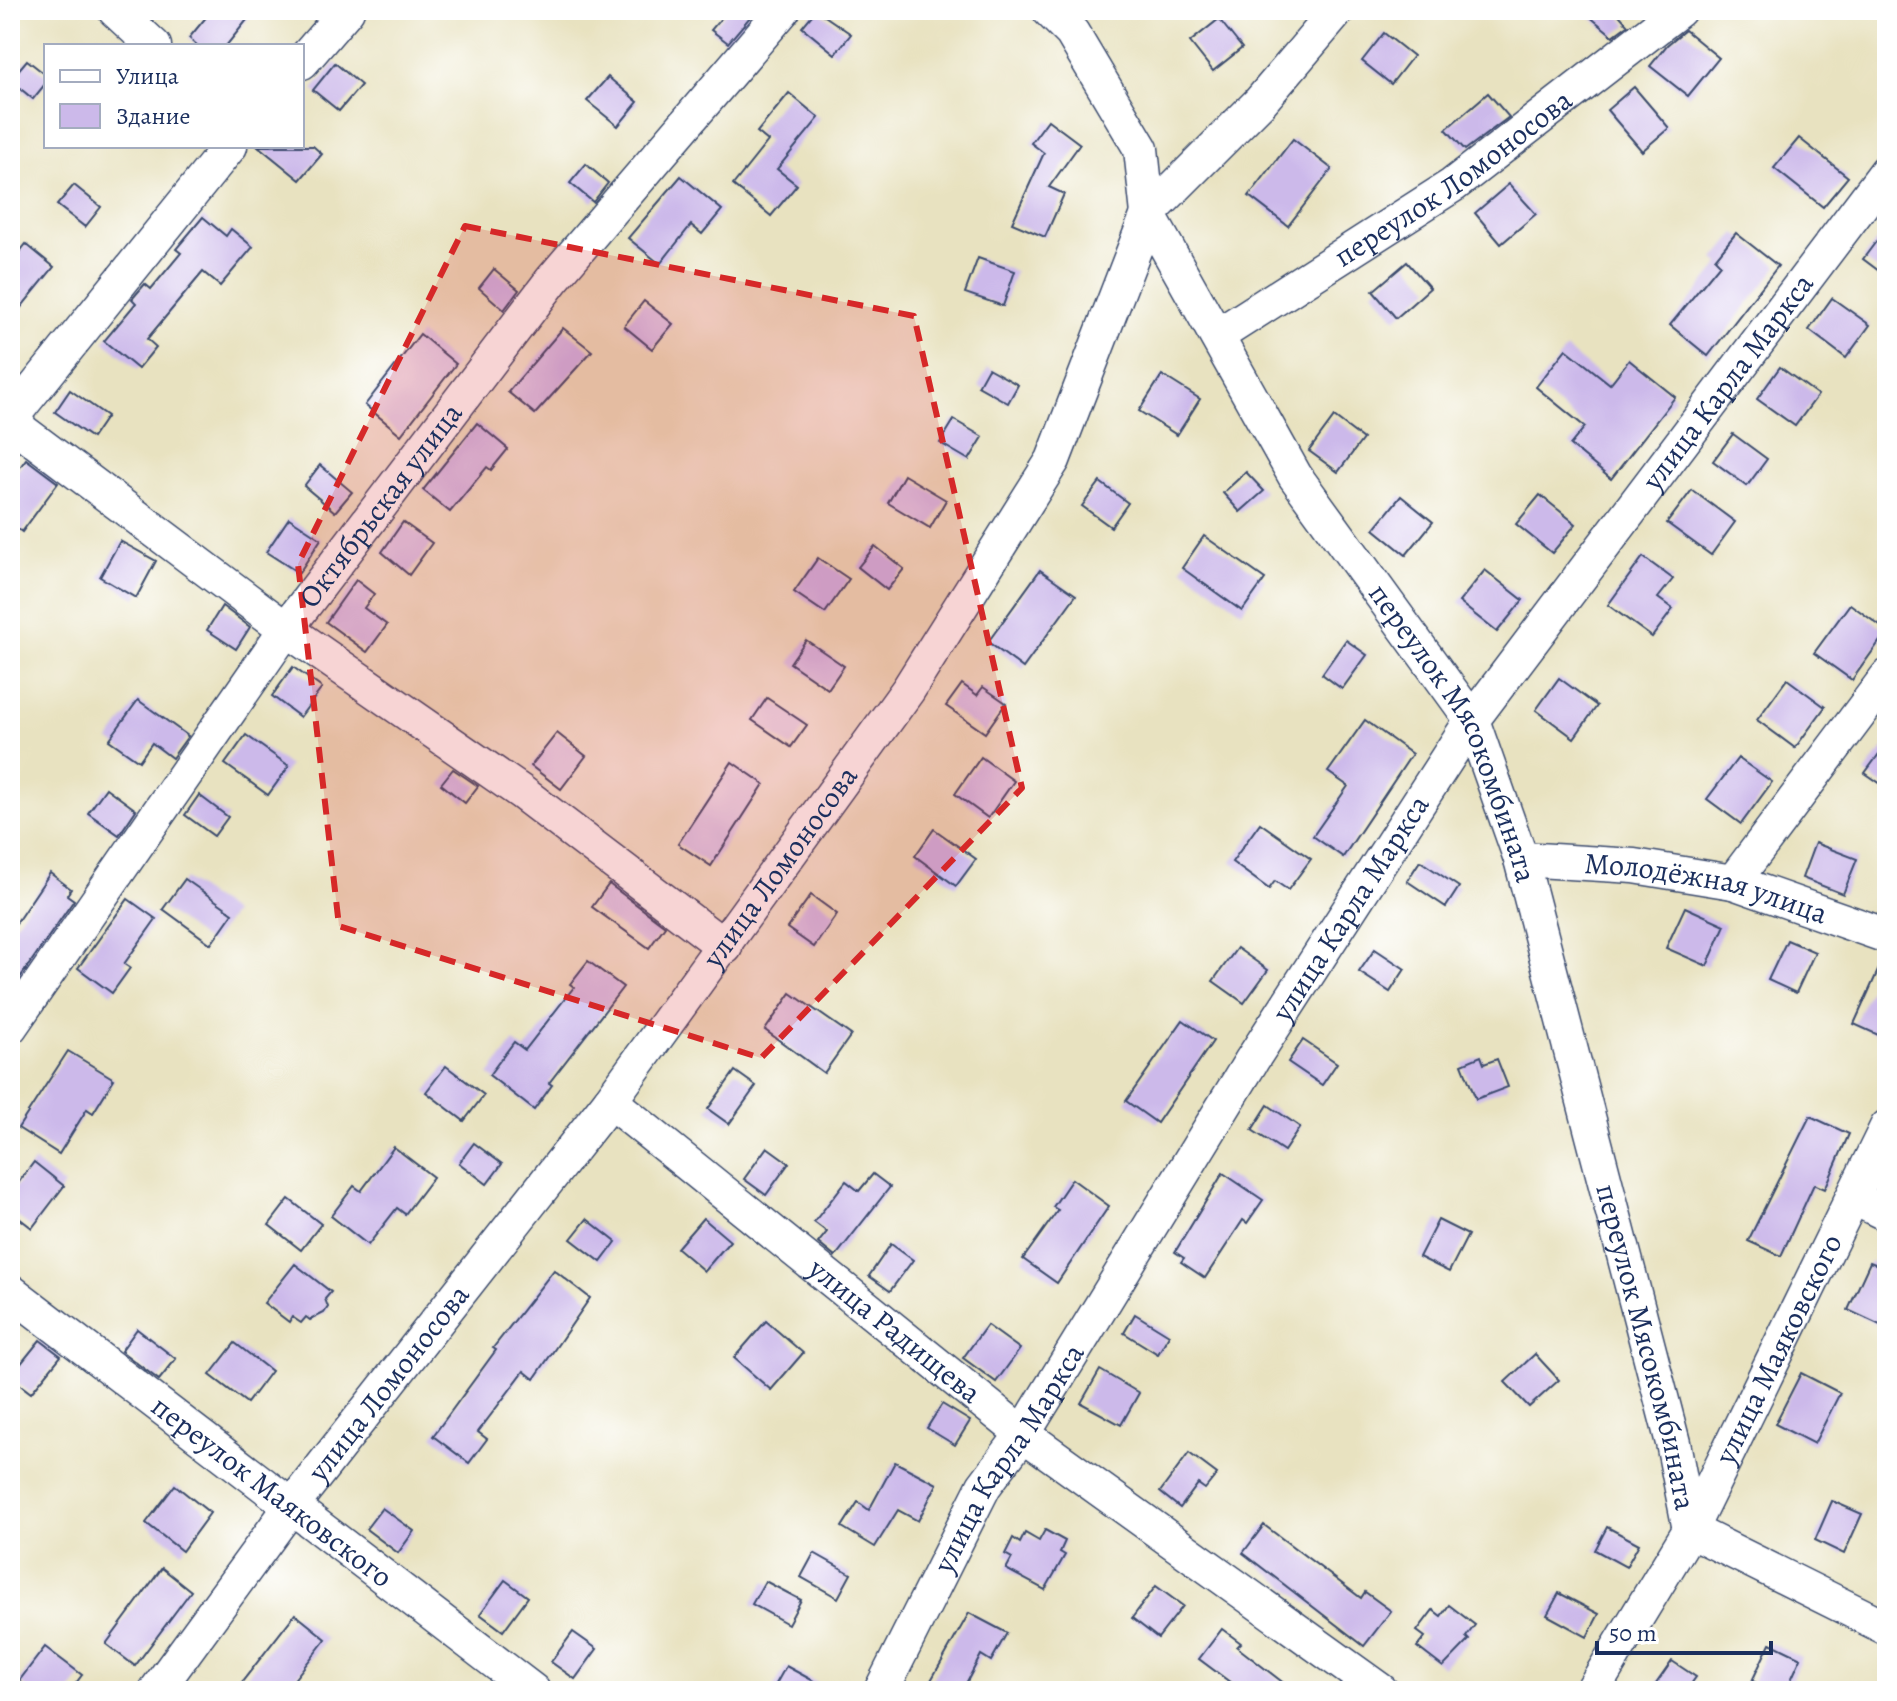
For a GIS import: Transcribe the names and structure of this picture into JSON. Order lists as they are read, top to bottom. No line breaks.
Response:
{"streets":{"street":["переулок Ломоносова","улица Карла Маркса","Октябрьская улица","переулок Мясокомбината","улица Ломоносова","Молодёжная улица","улица Радищева","улица Маяковского","переулок Маяковского"]},"crossings":[["переулок Ломоносова","переулок Мясокомбината"],["улица Карла Маркса","переулок Мясокомбината"],["улица Карла Маркса","улица Радищева"],["переулок Мясокомбината","улица Ломоносова"],["переулок Мясокомбината","Молодёжная улица"],["переулок Мясокомбината","улица Маяковского"],["улица Ломоносова","улица Радищева"],["улица Ломоносова","переулок Маяковского"]],"legend":["Улица","Здание"],"scale_bar":"50 m"}
